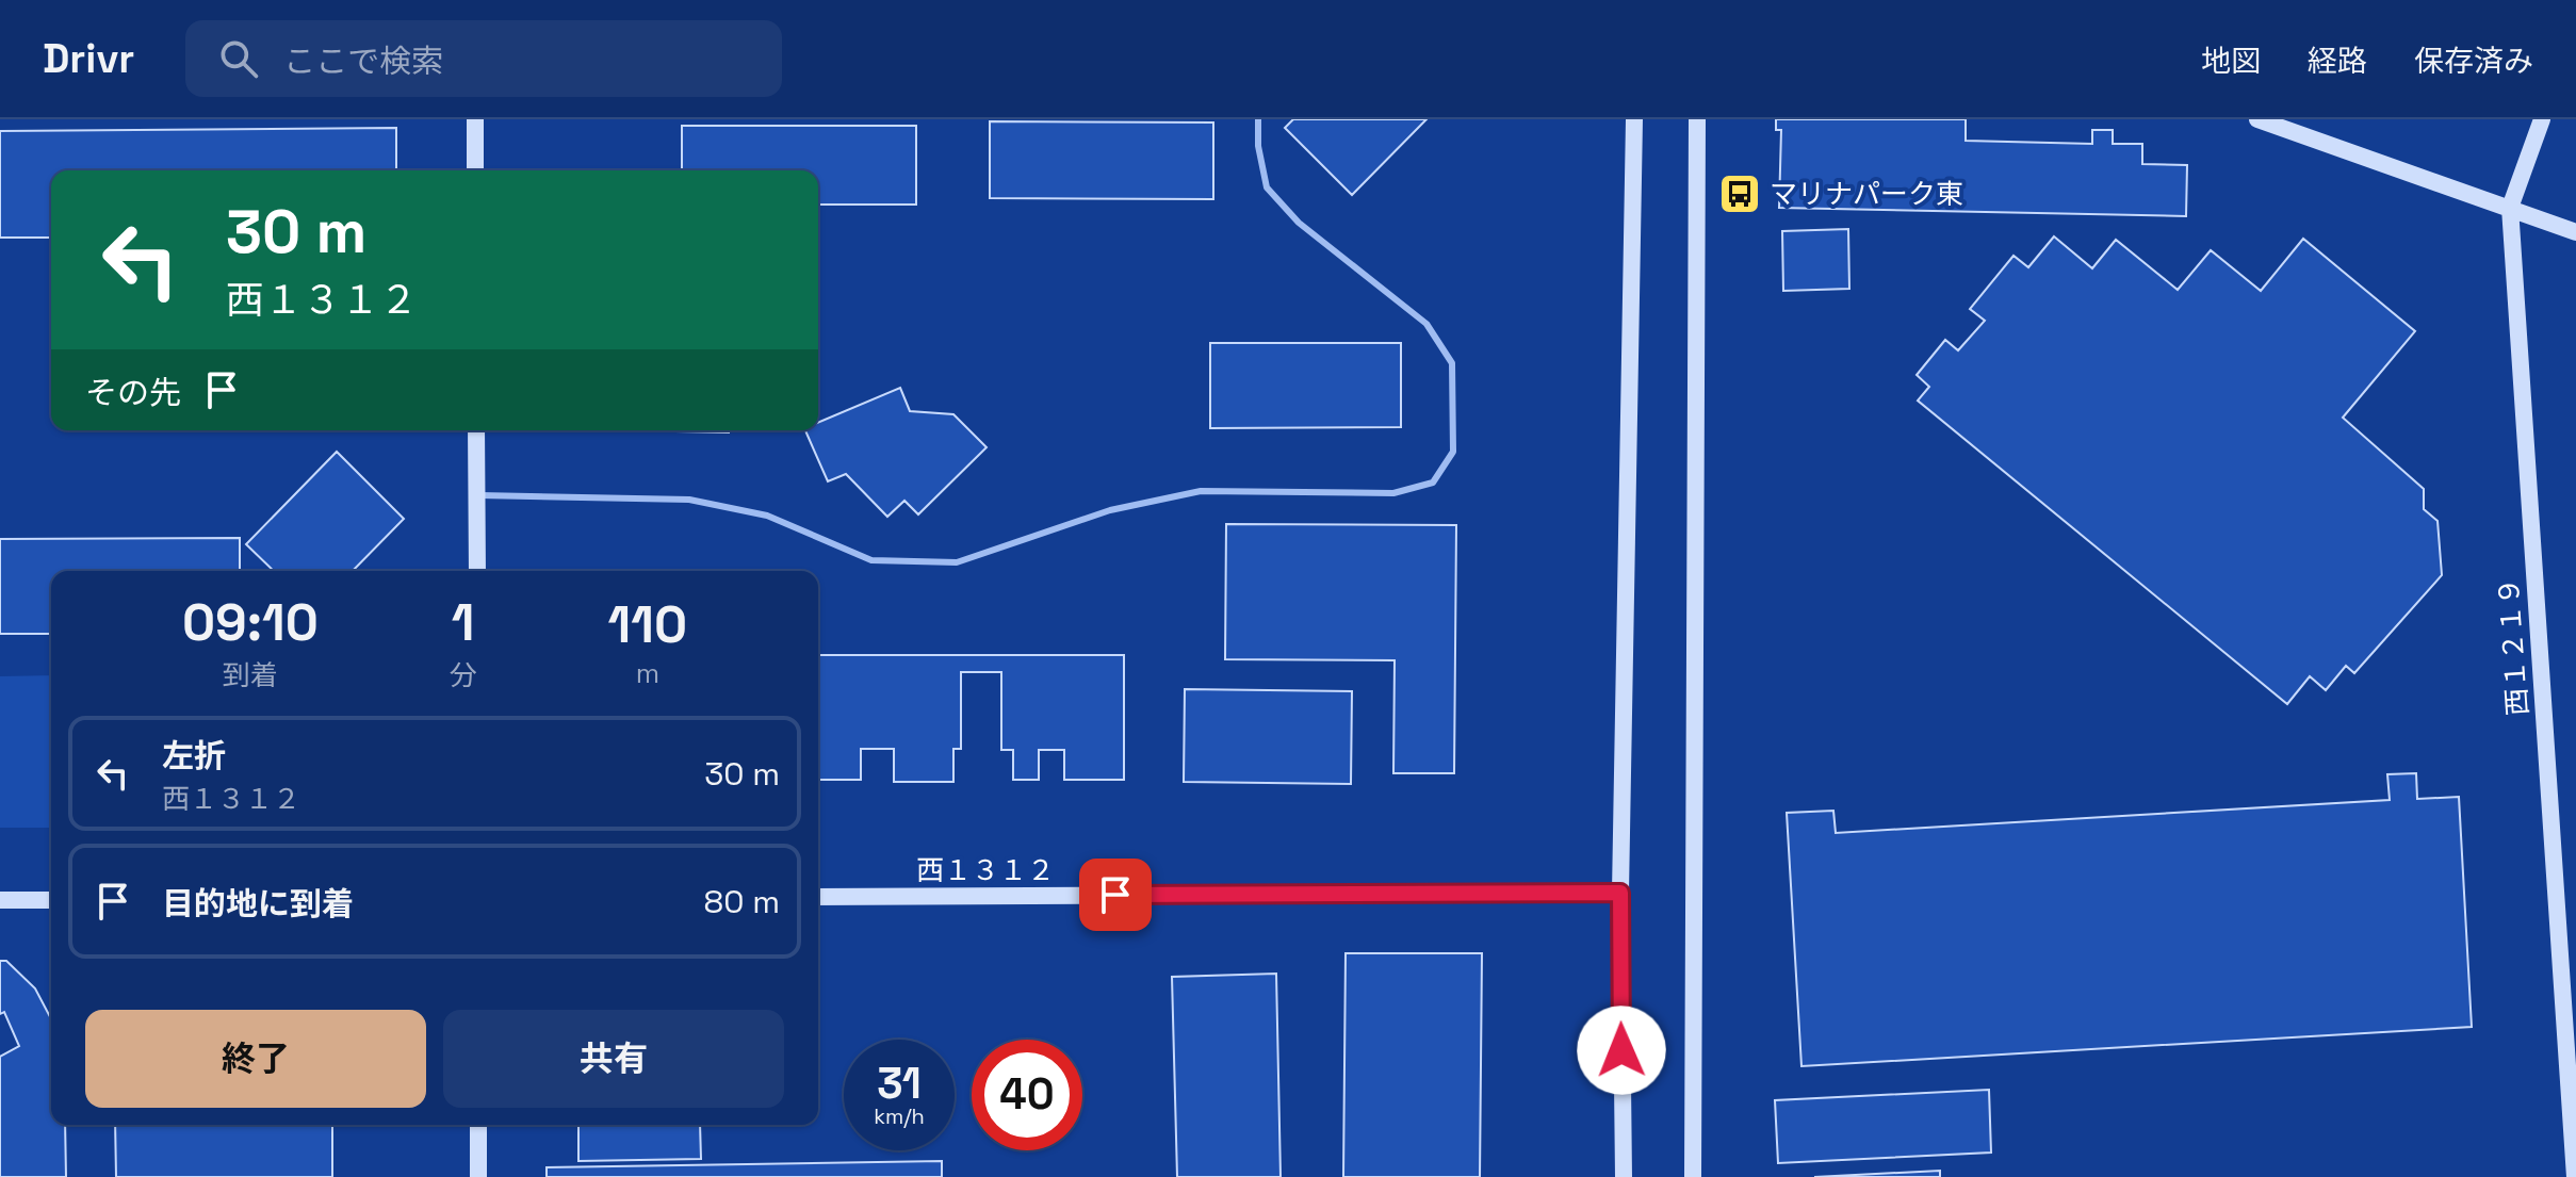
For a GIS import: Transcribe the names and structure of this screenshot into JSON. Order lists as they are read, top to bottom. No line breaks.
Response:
{"streets":{"street":["西１２１９","西１３１２"]},"places":{"bus stop":["マリナパーク東"]},"page":{"header":"Drivr","search":"ここで検索","nav":["地図","経路","保存済み"],"turn":["30 m","西１３１２"],"then":"その先","eta":["09:10","到着","1","分","110","m"],"list":[{"name":"左折","note":"西１３１２","value":"30 m"},{"name":"目的地に到着","value":"80 m"}],"buttons":["終了","共有"],"speed":"31 km/h","limit":"40"}}
